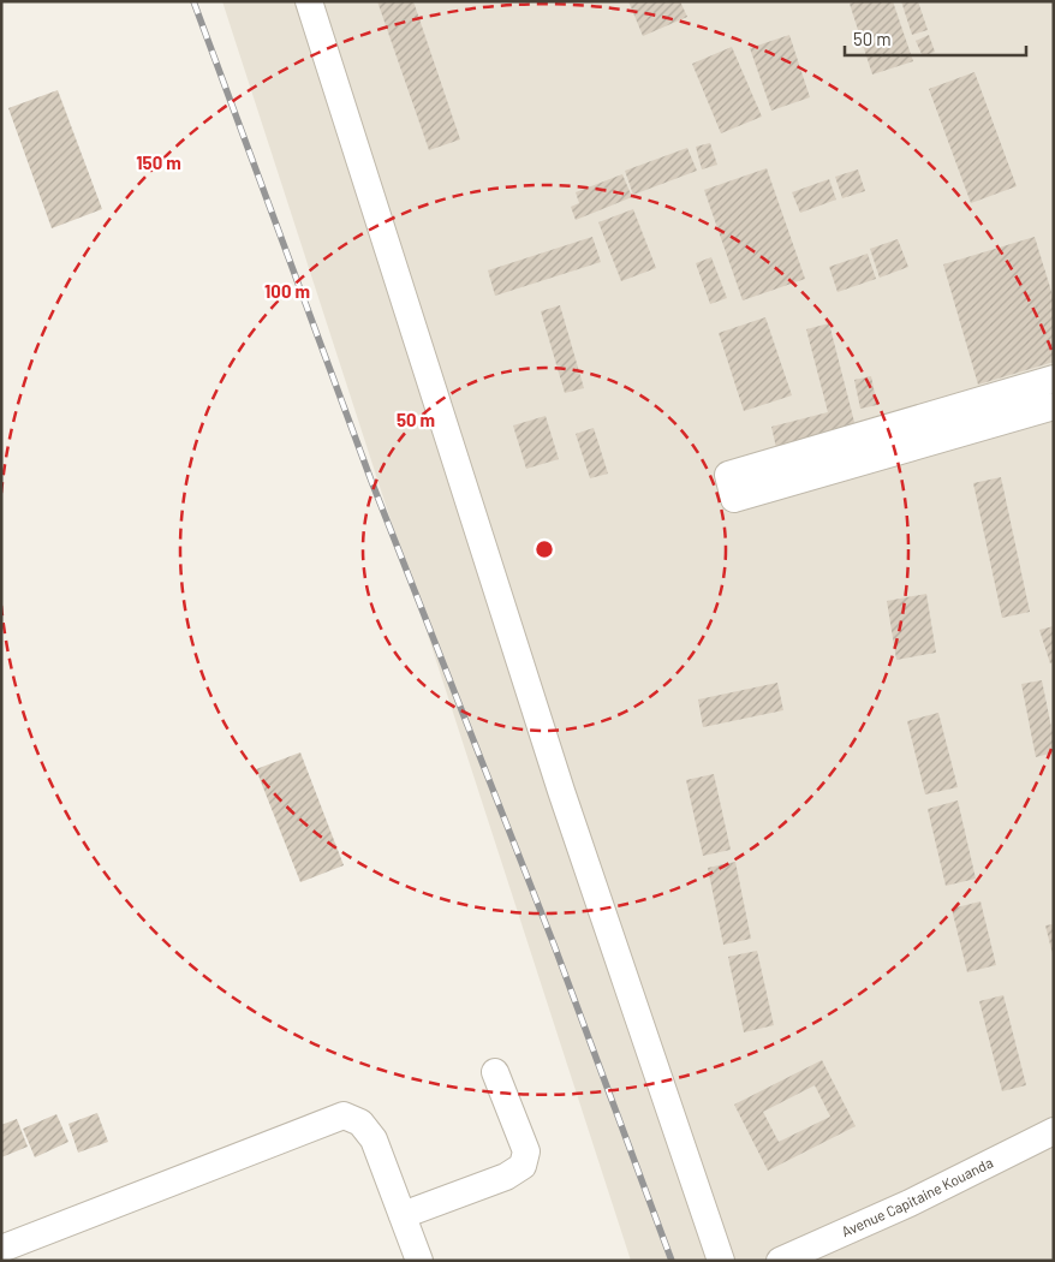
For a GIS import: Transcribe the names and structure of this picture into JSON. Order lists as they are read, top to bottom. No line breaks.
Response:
{"streets":{"street":["Avenue Capitaine Kouanda"]},"scale_bar":"50 m","rings":["150 m","100 m","50 m"]}
